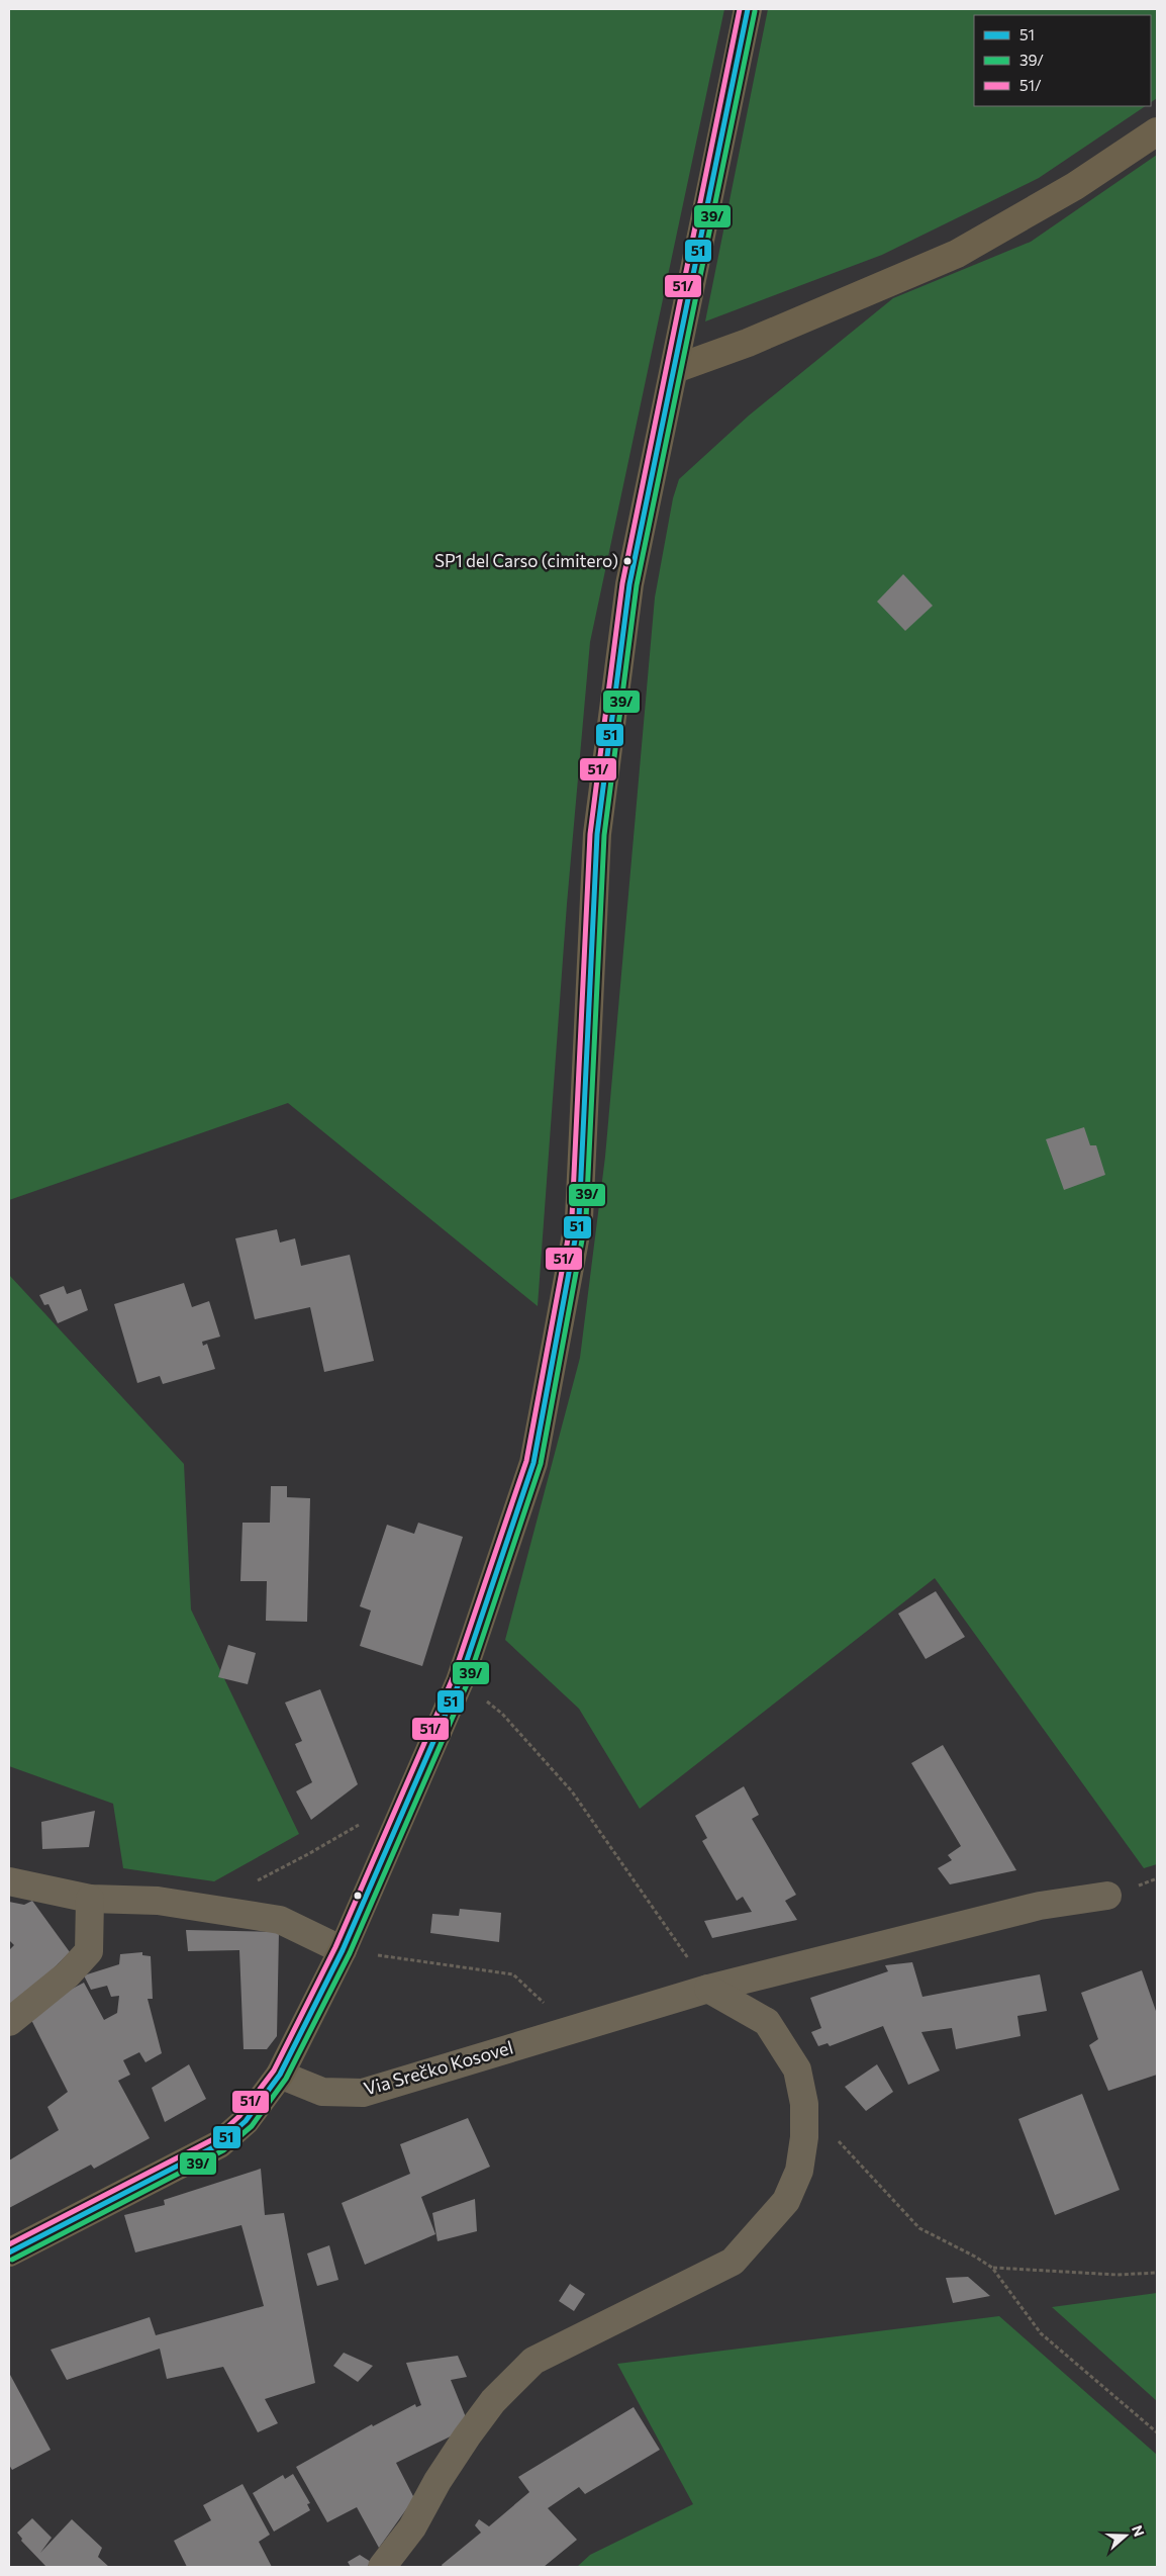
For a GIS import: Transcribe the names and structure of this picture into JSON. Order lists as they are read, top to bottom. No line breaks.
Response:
{"streets":{"street":["Via Srečko Kosovel"]},"places":["SP1 del Carso (cimitero)"],"lines":["transit line 51","transit line 51/","transit line 39/"],"legend":["51","39/","51/"],"north":"right"}
